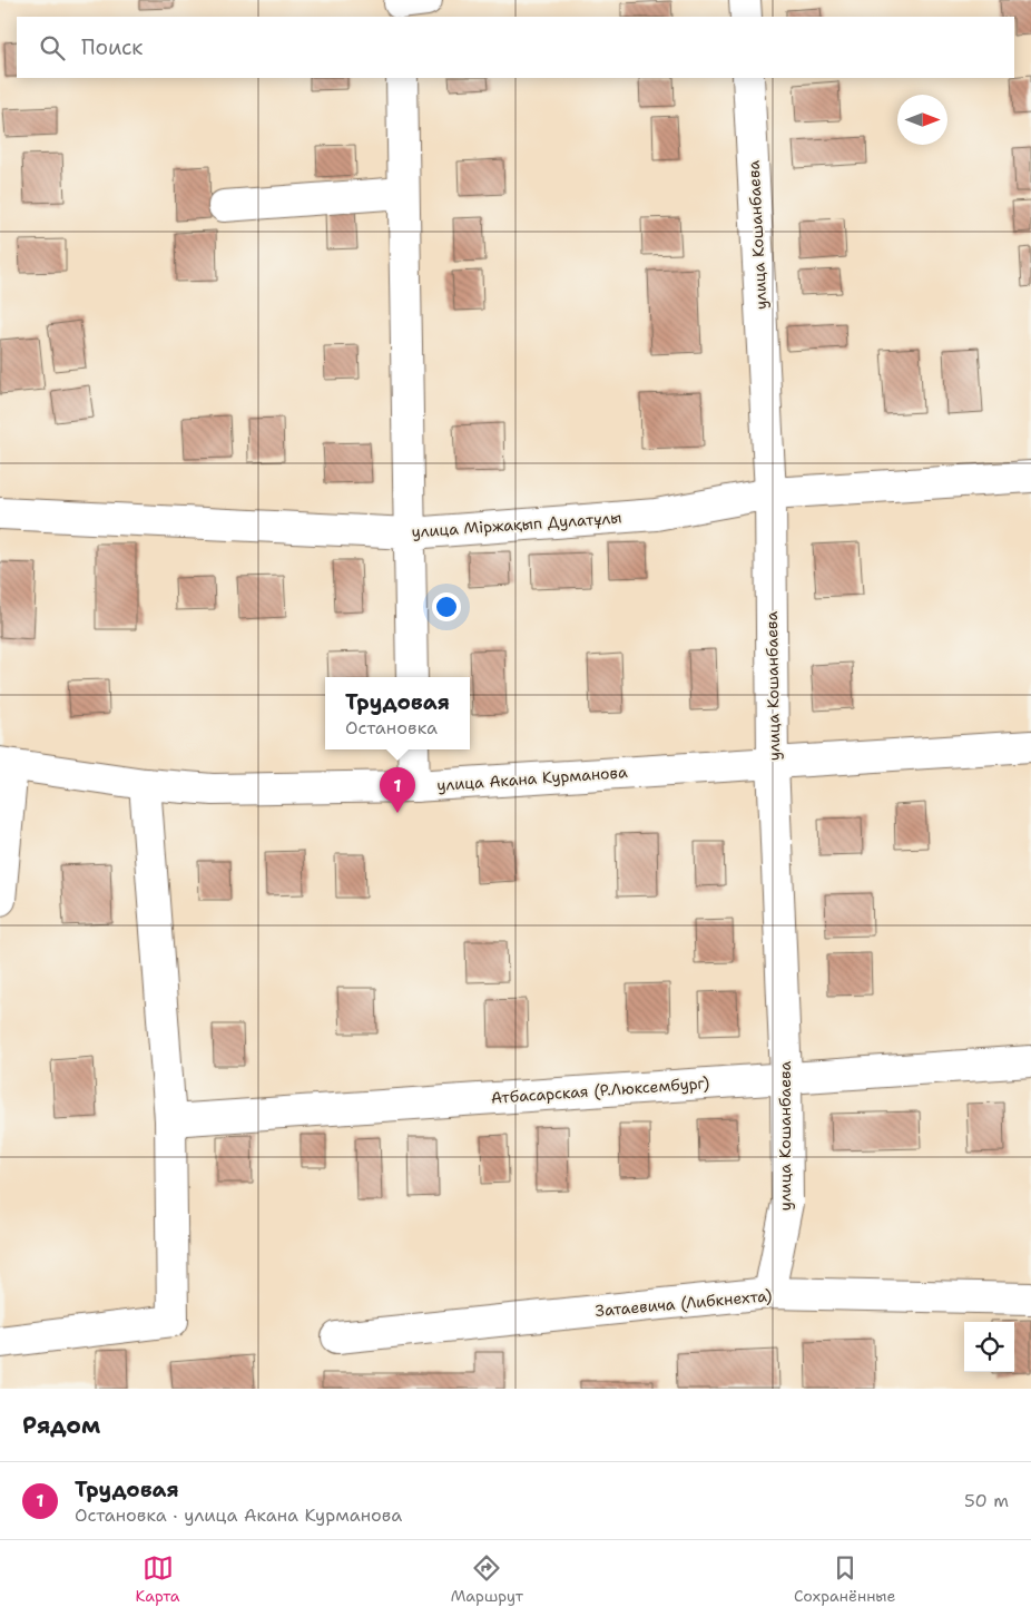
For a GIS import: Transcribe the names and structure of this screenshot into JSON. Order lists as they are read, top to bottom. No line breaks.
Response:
{"streets":{"street":["улица Кошанбаева","улица Міржақып Дулатұлы","улица Акана Курманова","Атбасарская (Р.Люксембург)","Затаевича (Либкнехта)"]},"crossings":[["улица Кошанбаева","улица Міржақып Дулатұлы"],["улица Кошанбаева","улица Акана Курманова"],["улица Кошанбаева","Атбасарская (Р.Люксембург)"],["улица Кошанбаева","Затаевича (Либкнехта)"]],"north":"right","page":{"search":"Поиск","popup":["Трудовая","Остановка"],"pins":"1","heading":"Рядом","list":[{"mark":"1","name":"Трудовая","note":"Остановка · улица Акана Курманова","value":"50 m"}],"nav":["Карта","Маршрут","Сохранённые"]}}
